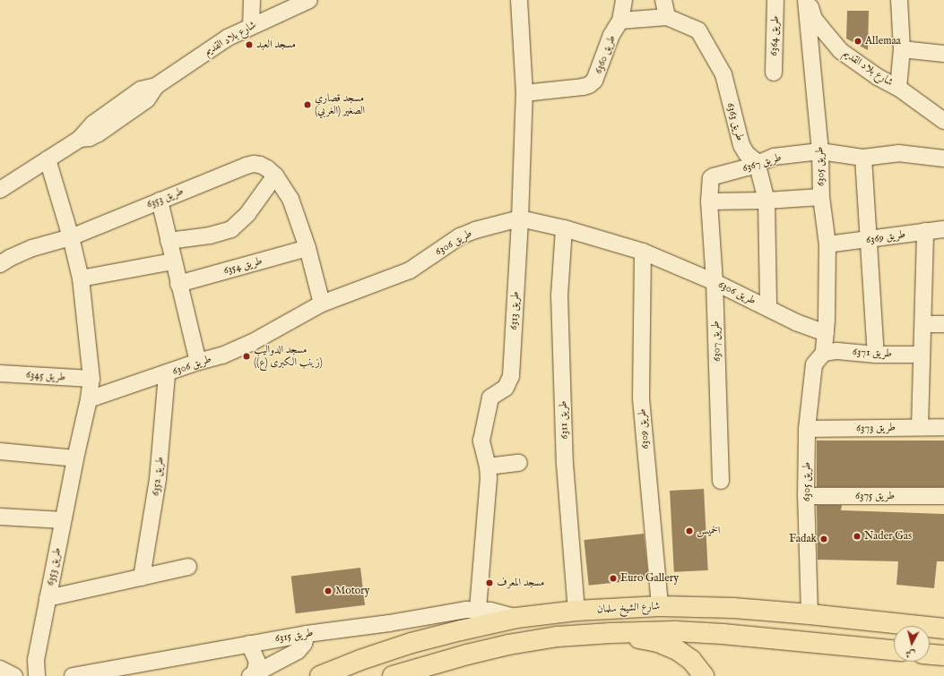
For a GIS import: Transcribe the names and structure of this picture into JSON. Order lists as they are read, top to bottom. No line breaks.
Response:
{"streets":{"main road":["شارع الشيخ سلمان"],"street":["طريق 6364","شارع بلاد القديم","طريق 6360","طريق 6363","طريق 6367","طريق 6305","طريق 6353","طريق 6369","طريق 6306","طريق 6354","طريق 6313","طريق 6307","طريق 6371","طريق 6345","طريق 6311","طريق 6373","طريق 6309","طريق 6352","طريق 6375","طريق 6315"]},"crossings":[["شارع بلاد القديم","طريق 6305"],["شارع بلاد القديم","طريق 6353"],["طريق 6360","طريق 6313"],["طريق 6363","طريق 6367"],["طريق 6363","طريق 6306"],["طريق 6367","طريق 6305"],["طريق 6367","طريق 6307"],["طريق 6305","طريق 6369"],["طريق 6305","طريق 6306"],["طريق 6305","طريق 6371"],["طريق 6305","طريق 6373"],["طريق 6305","طريق 6375"],["طريق 6305","شارع الشيخ سلمان"],["طريق 6353","طريق 6306"],["طريق 6353","طريق 6345"],["طريق 6306","طريق 6313"],["طريق 6306","طريق 6307"],["طريق 6306","طريق 6311"],["طريق 6306","طريق 6309"],["طريق 6306","طريق 6352"],["طريق 6313","طريق 6315"],["طريق 6311","شارع الشيخ سلمان"],["طريق 6309","شارع الشيخ سلمان"],["شارع الشيخ سلمان","طريق 6315"]],"places":["Allemaa","مسجد العبد","مسجد قصاري الصغير (الغربي)","مسجد الدواليب (زينب الكبرى (ع))","الخميس","Nader Gas","Fadak","Euro Gallery","مسجد المعرف","Motory"],"north":"bottom"}
